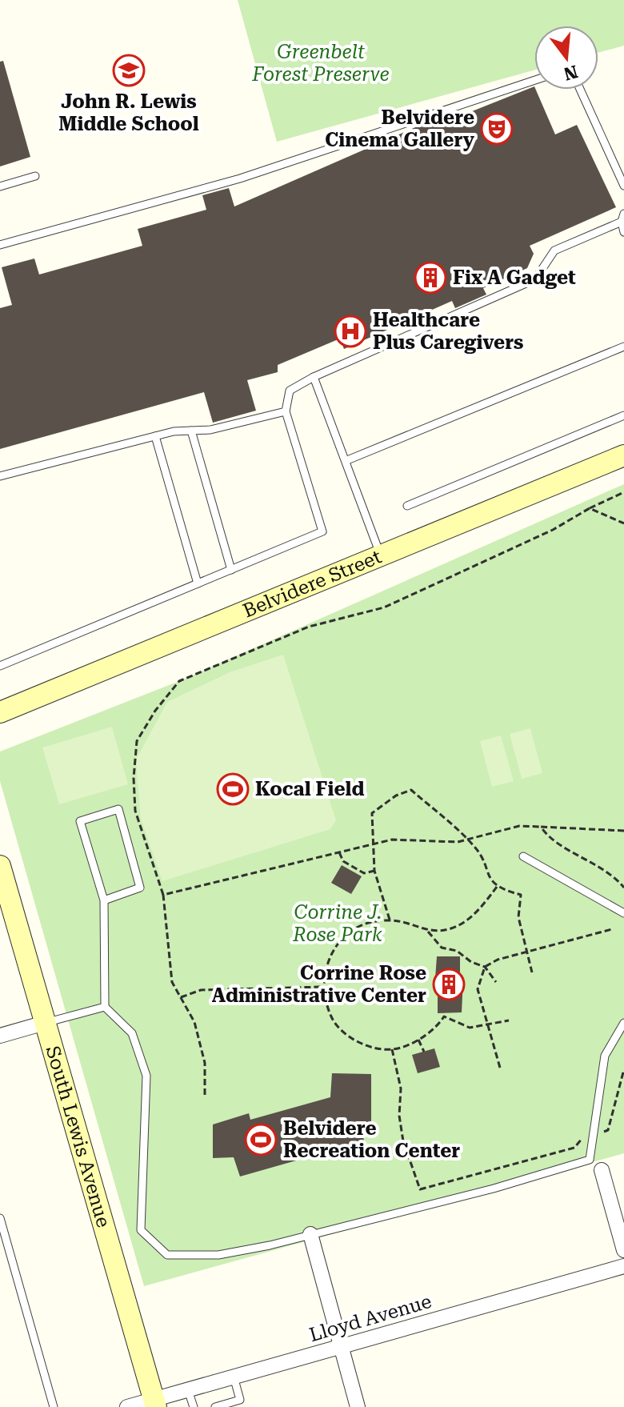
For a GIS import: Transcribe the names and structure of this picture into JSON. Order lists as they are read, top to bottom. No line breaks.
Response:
{"streets":{"main road":["Belvidere Street","South Lewis Avenue"],"street":["Lloyd Avenue"]},"crossings":[["South Lewis Avenue","Lloyd Avenue"]],"parks":["Greenbelt Forest Preserve","Corrine J. Rose Park"],"places":{"school or university":["John R. Lewis Middle School"],"theatre":["Belvidere Cinema Gallery"],"building":["Fix A Gadget","Corrine Rose Administrative Center"],"hospital":["Healthcare Plus Caregivers"],"sports":["Kocal Field","Belvidere Recreation Center"]},"north":"bottom"}
